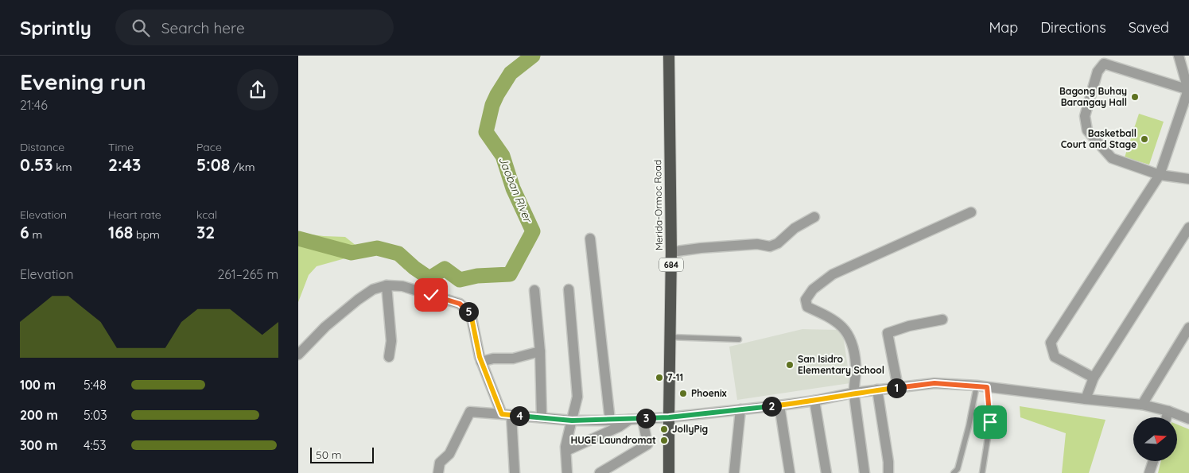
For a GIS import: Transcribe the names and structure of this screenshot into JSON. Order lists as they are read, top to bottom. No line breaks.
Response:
{"streets":{"highway":["Merida-Ormoc Road","684"]},"water":["Jaoban River"],"places":["Bagong Buhay Barangay Hall","Basketball Court and Stage","San Isidro Elementary School","7-11","Phoenix","JollyPig","HUGE Laundromat"],"scale_bar":"50 m","north":"right","page":{"header":"Sprintly","search":"Search here","nav":["Map","Directions","Saved"],"heading":["Evening run","21:46"],"stats":[["Distance","0.53 km"],["Time","2:43"],["Pace","5:08 /km"],["Elevation","6 m"],["Heart rate","168 bpm"],["kcal","32"]],"chart":["Elevation","261–265 m"],"pins":["5","1","2","4","3"],"list":[{"name":"100 m","note":"5:48"},{"name":"200 m","note":"5:03"},{"name":"300 m","note":"4:53"}],"scale":"50 m"}}
